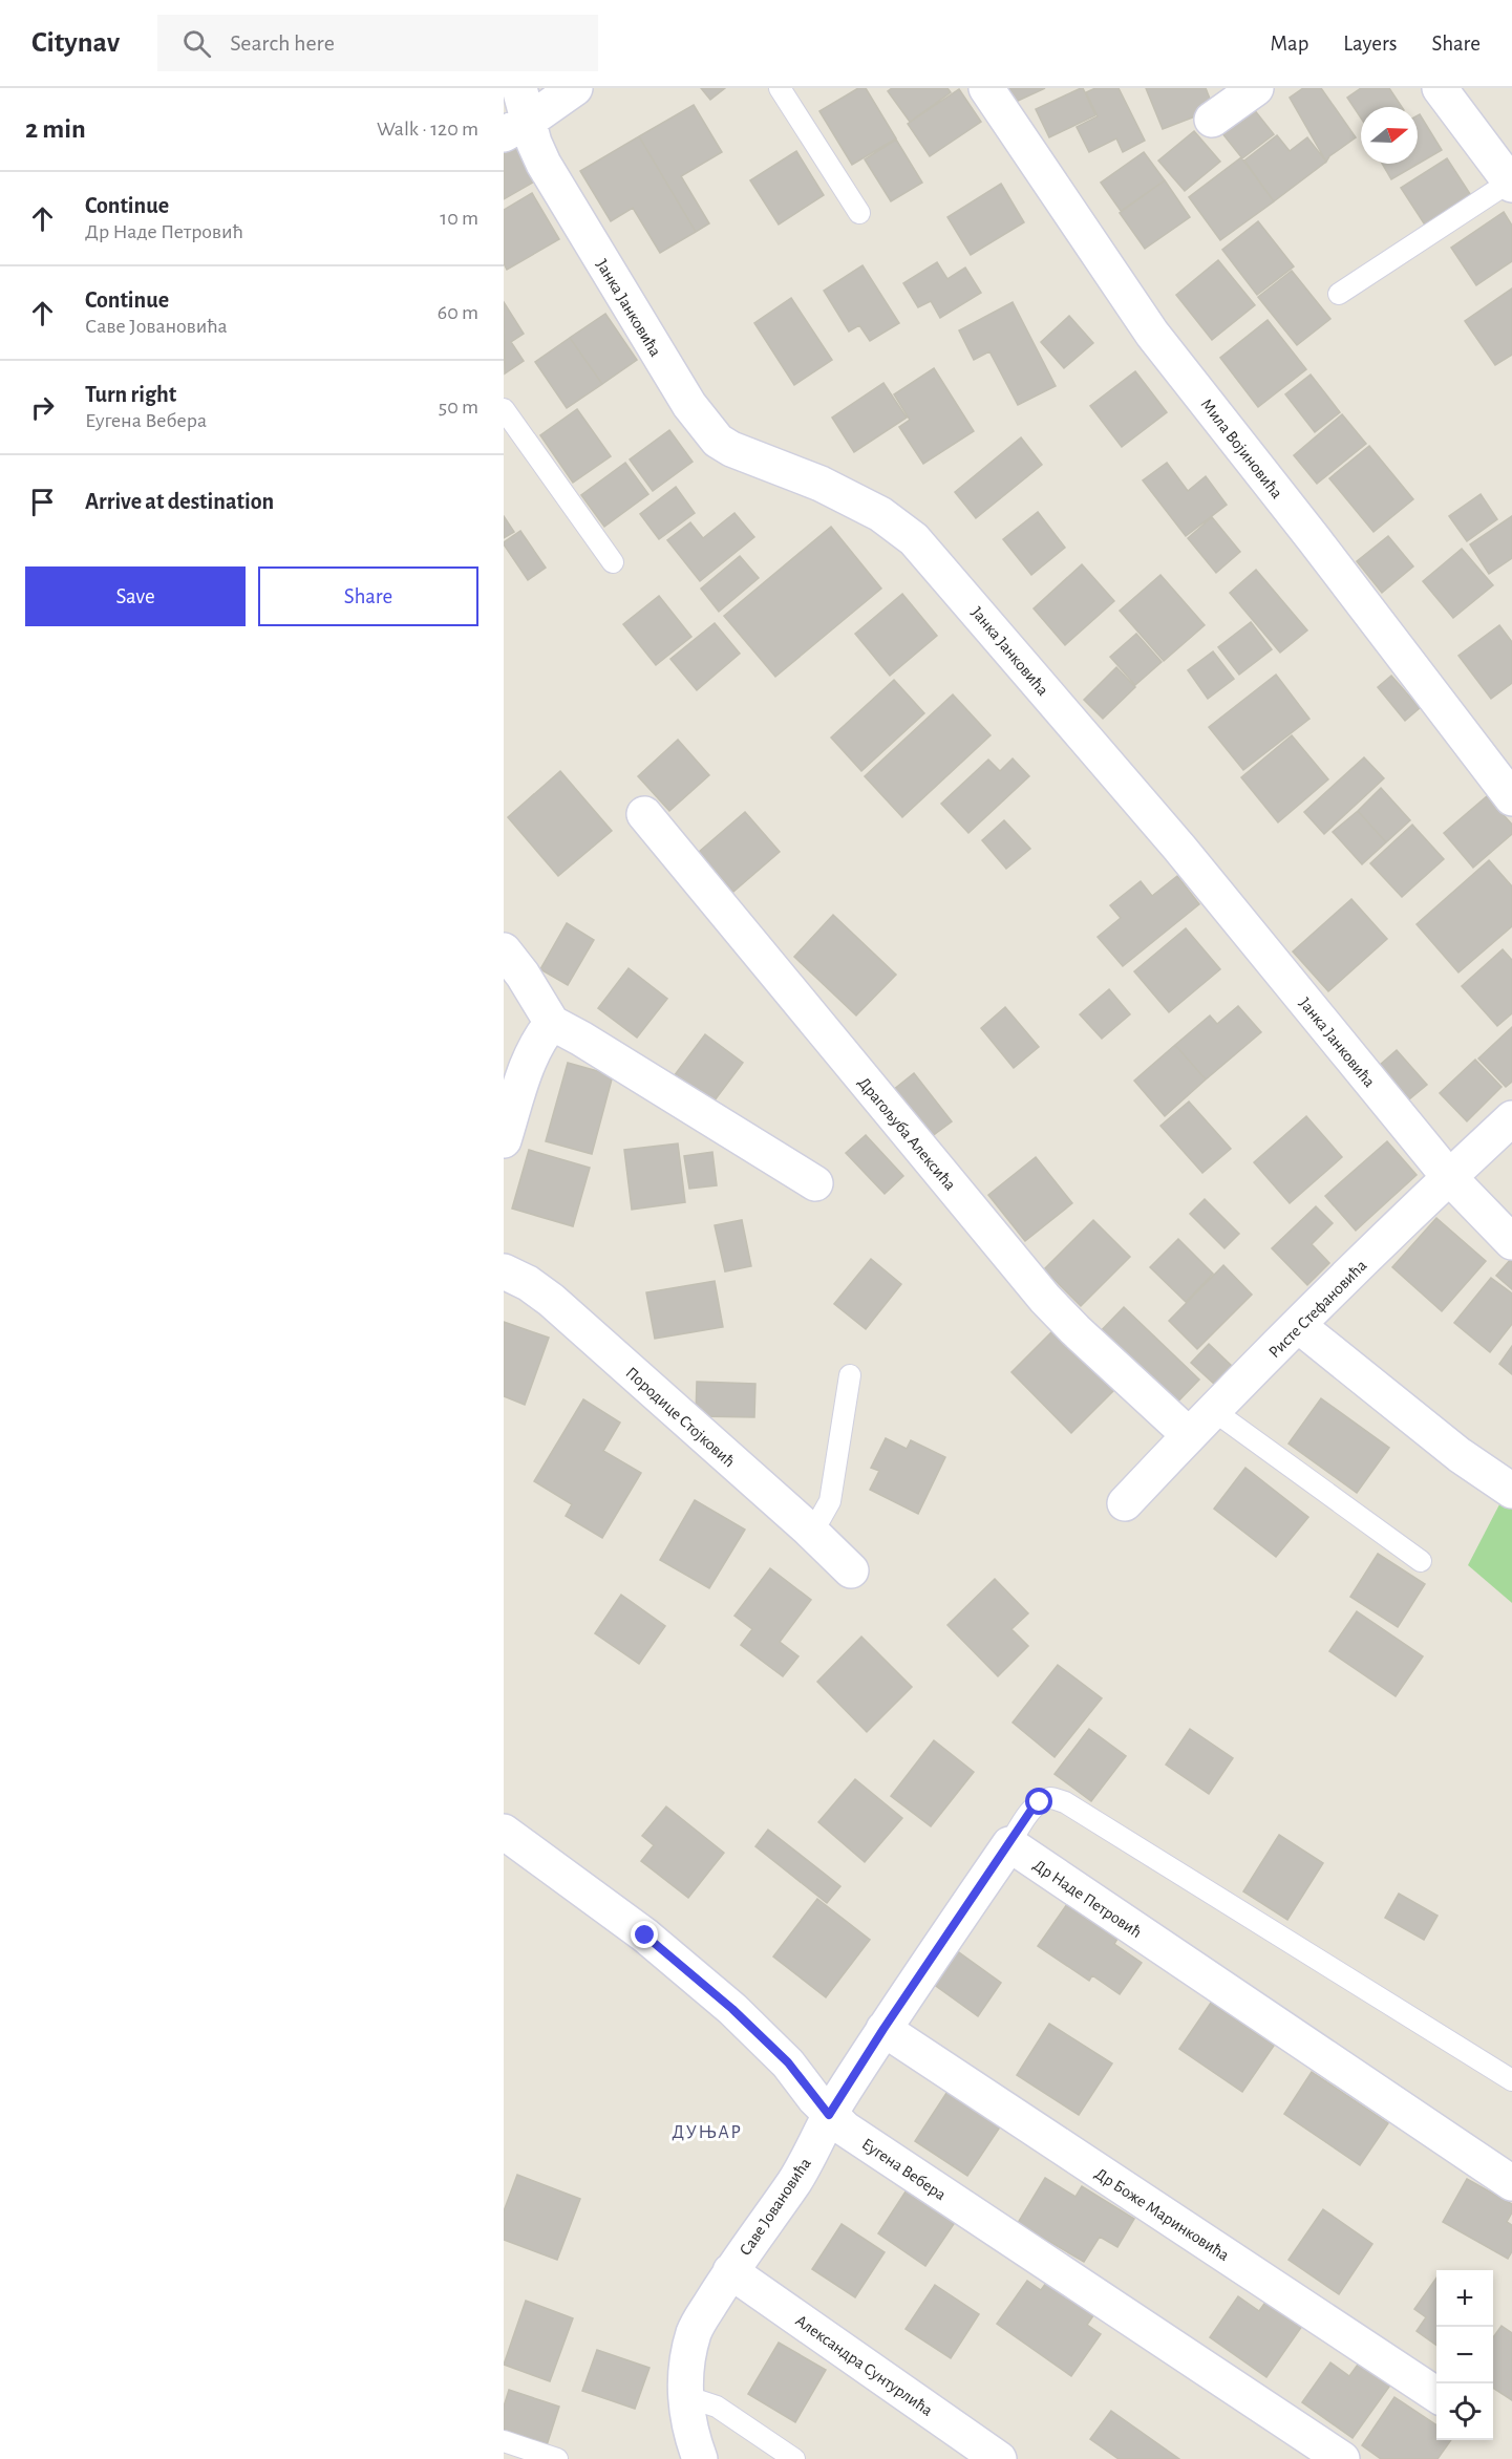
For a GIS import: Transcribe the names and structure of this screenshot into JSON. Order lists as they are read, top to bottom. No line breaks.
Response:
{"streets":{"street":["Јанка Јанковића","Мила Војиновића","Драгољуба Алексића","Ристе Стефановића","Породице Стојковић","Др Наде Петровић","Еугена Вебера","Саве Јовановића","Др Боже Маринковића","Александра Сунтурлића"]},"crossings":[["Јанка Јанковића","Ристе Стефановића"],["Драгољуба Алексића","Ристе Стефановића"],["Др Наде Петровић","Саве Јовановића"],["Еугена Вебера","Саве Јовановића"],["Саве Јовановића","Др Боже Маринковића"],["Саве Јовановића","Александра Сунтурлића"]],"districts":["ДУЊАР"],"north":"right","page":{"header":"Citynav","search":"Search here","nav":["Map","Layers","Share"],"heading":["2 min","Walk · 120 m"],"list":[["Continue","Др Наде Петровић","10 m"],["Continue","Саве Јовановића","60 m"],["Turn right","Еугена Вебера","50 m"],"Arrive at destination"],"buttons":["Save","Share"],"map_buttons":["+","−"]}}
